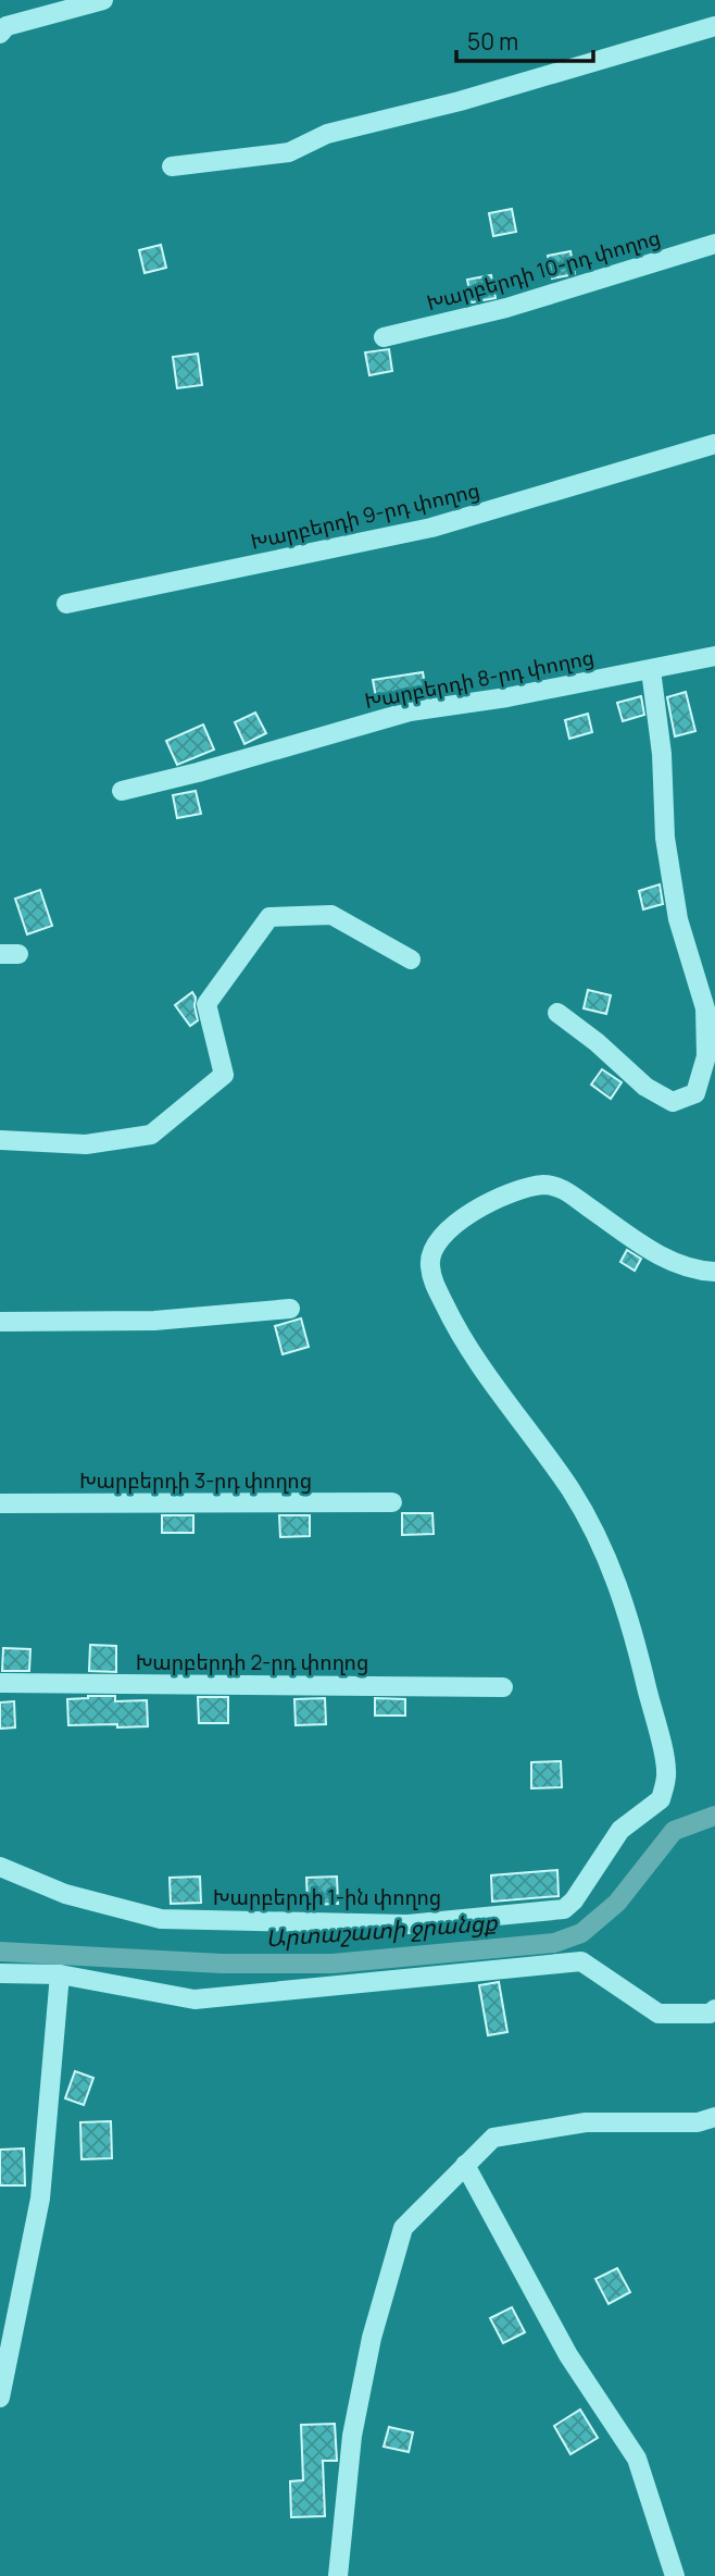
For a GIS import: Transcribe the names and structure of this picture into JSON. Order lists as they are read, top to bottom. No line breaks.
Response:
{"streets":{"street":["Խարբերդի 10-րդ փողոց","Խարբերդի 9-րդ փողոց","Խարբերդի 8-րդ փողոց","Խարբերդի 3-րդ փողոց","Խարբերդի 2-րդ փողոց","Խարբերդի 1-ին փողոց"]},"water":["Արտաշատի ջրանցք"],"scale_bar":"50 m"}
